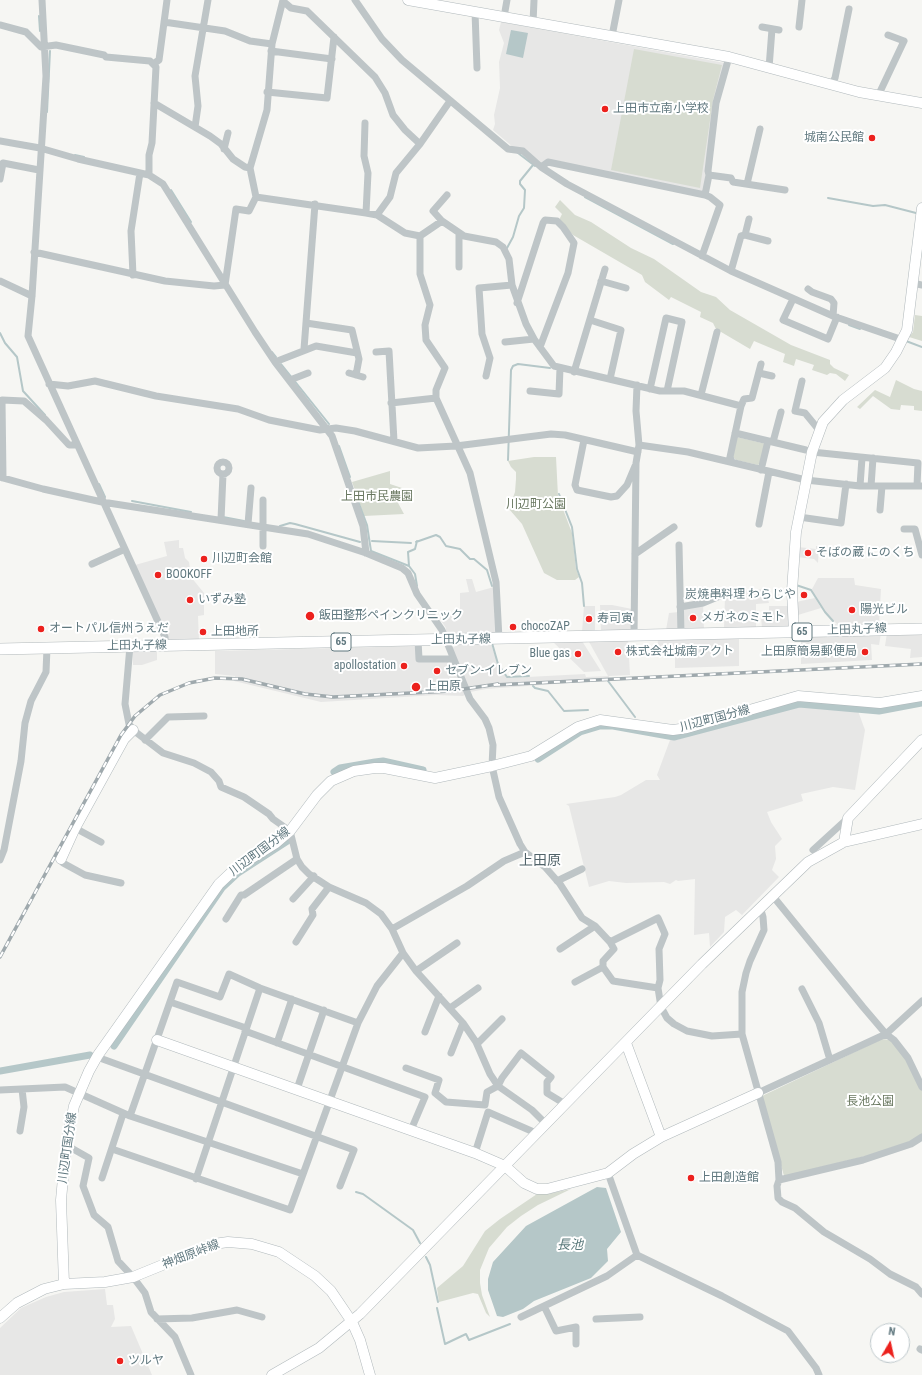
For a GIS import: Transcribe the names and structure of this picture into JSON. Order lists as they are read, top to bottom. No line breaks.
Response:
{"streets":{"main road":["上田丸子線","65"],"street":["川辺町国分線","神畑原峠線"]},"crossings":[["川辺町国分線","神畑原峠線"]],"districts":["上田原"],"water":["長池"],"parks":["上田市民農園","川辺町公園","長池公園"],"places":["上田市立南小学校","城南公民館","そばの蔵 にのくち","川辺町会館","BOOKOFF","炭焼串料理 わらじや","いずみ塾","陽光ビル","飯田整形ペインクリニック","メガネのミモト","寿司寅","chocoZAP","オートパル信州うえだ","上田地所","株式会社城南アクト","上田原簡易郵便局","Blue gas","apollostation","セブン-イレブン","上田原","上田創造館","ツルヤ"],"north":"top"}
